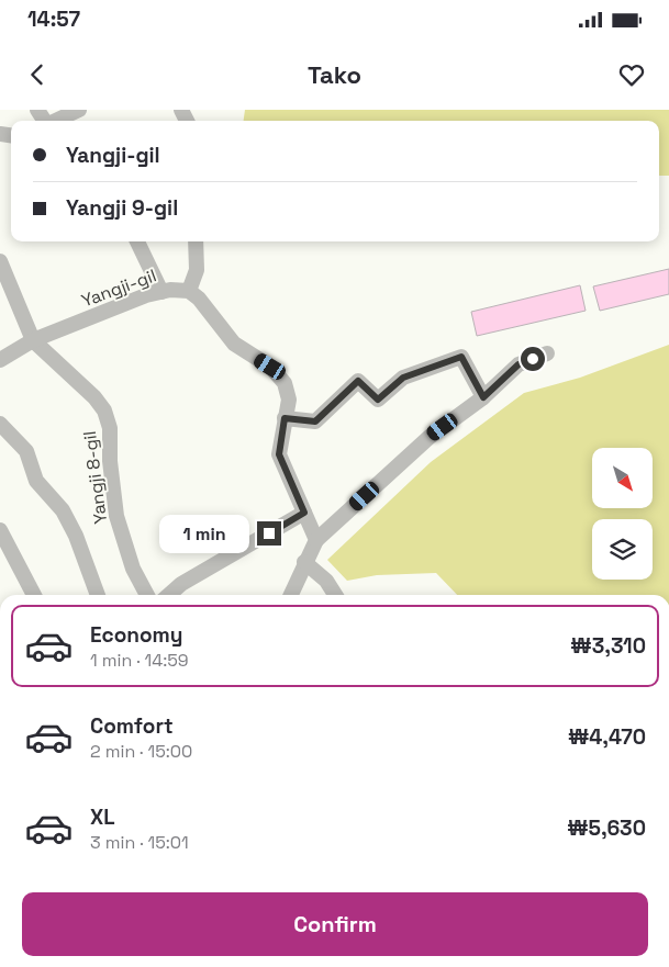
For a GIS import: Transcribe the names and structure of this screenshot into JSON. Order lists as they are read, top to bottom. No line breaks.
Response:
{"streets":{"street":["Yangji-gil","Yangji 8-gil"]},"crossings":[["Yangji-gil","Yangji 8-gil"]],"north":"bottom right","page":{"status":"14:57","header":"Tako","banner":["Yangji-gil","Yangji 9-gil"],"bubble":"1 min","list":[{"name":"Economy","note":"1 min · 14:59","value":"₩3,310"},{"name":"Comfort","note":"2 min · 15:00","value":"₩4,470"},{"name":"XL","note":"3 min · 15:01","value":"₩5,630"}],"buttons":"Confirm"}}
